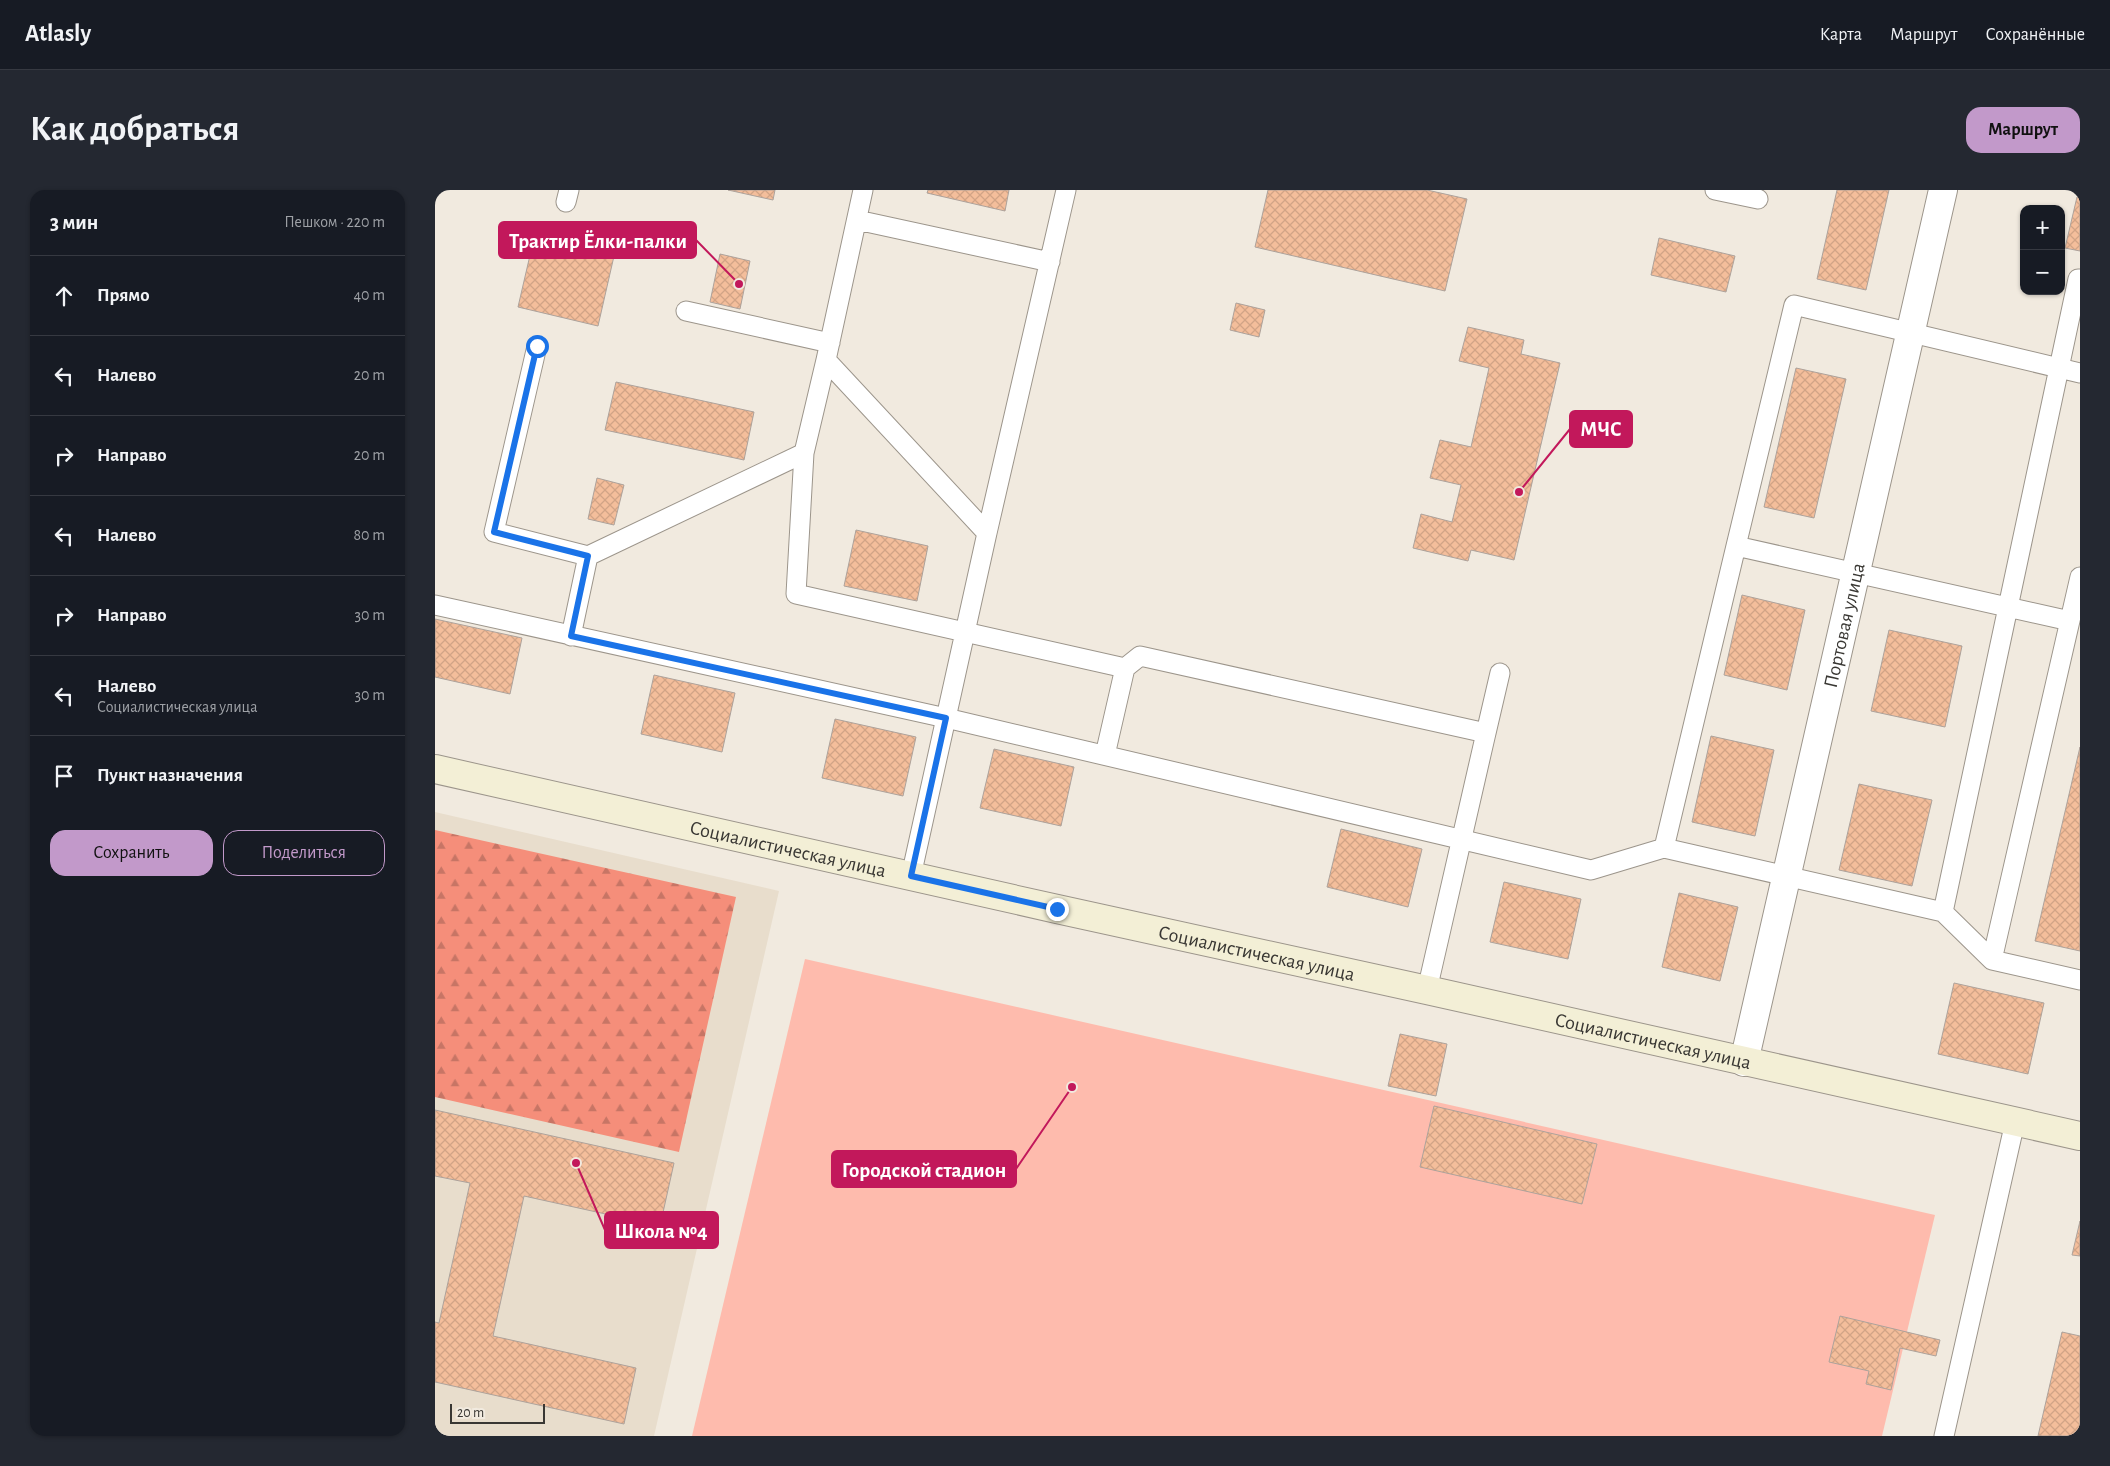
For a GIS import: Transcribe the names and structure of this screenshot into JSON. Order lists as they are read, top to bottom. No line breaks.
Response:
{"streets":{"main road":["Социалистическая улица"],"street":["Портовая улица"]},"crossings":[["Портовая улица","Социалистическая улица"]],"places":["Трактир Ёлки-палки","МЧС","Городской стадион","Школа №4"],"scale_bar":"20 m","page":{"header":"Atlasly","nav":["Карта","Маршрут","Сохранённые"],"buttons":["Маршрут",["Сохранить","Поделиться"]],"title":"Как добраться","heading":["3 мин","Пешком · 220 m"],"map_buttons":["+","−"],"list":[["Прямо","40 m"],["Налево","20 m"],["Направо","20 m"],["Налево","80 m"],["Направо","30 m"],["Налево","Социалистическая улица","30 m"],"Пункт назначения"],"scale":"20 m"}}
